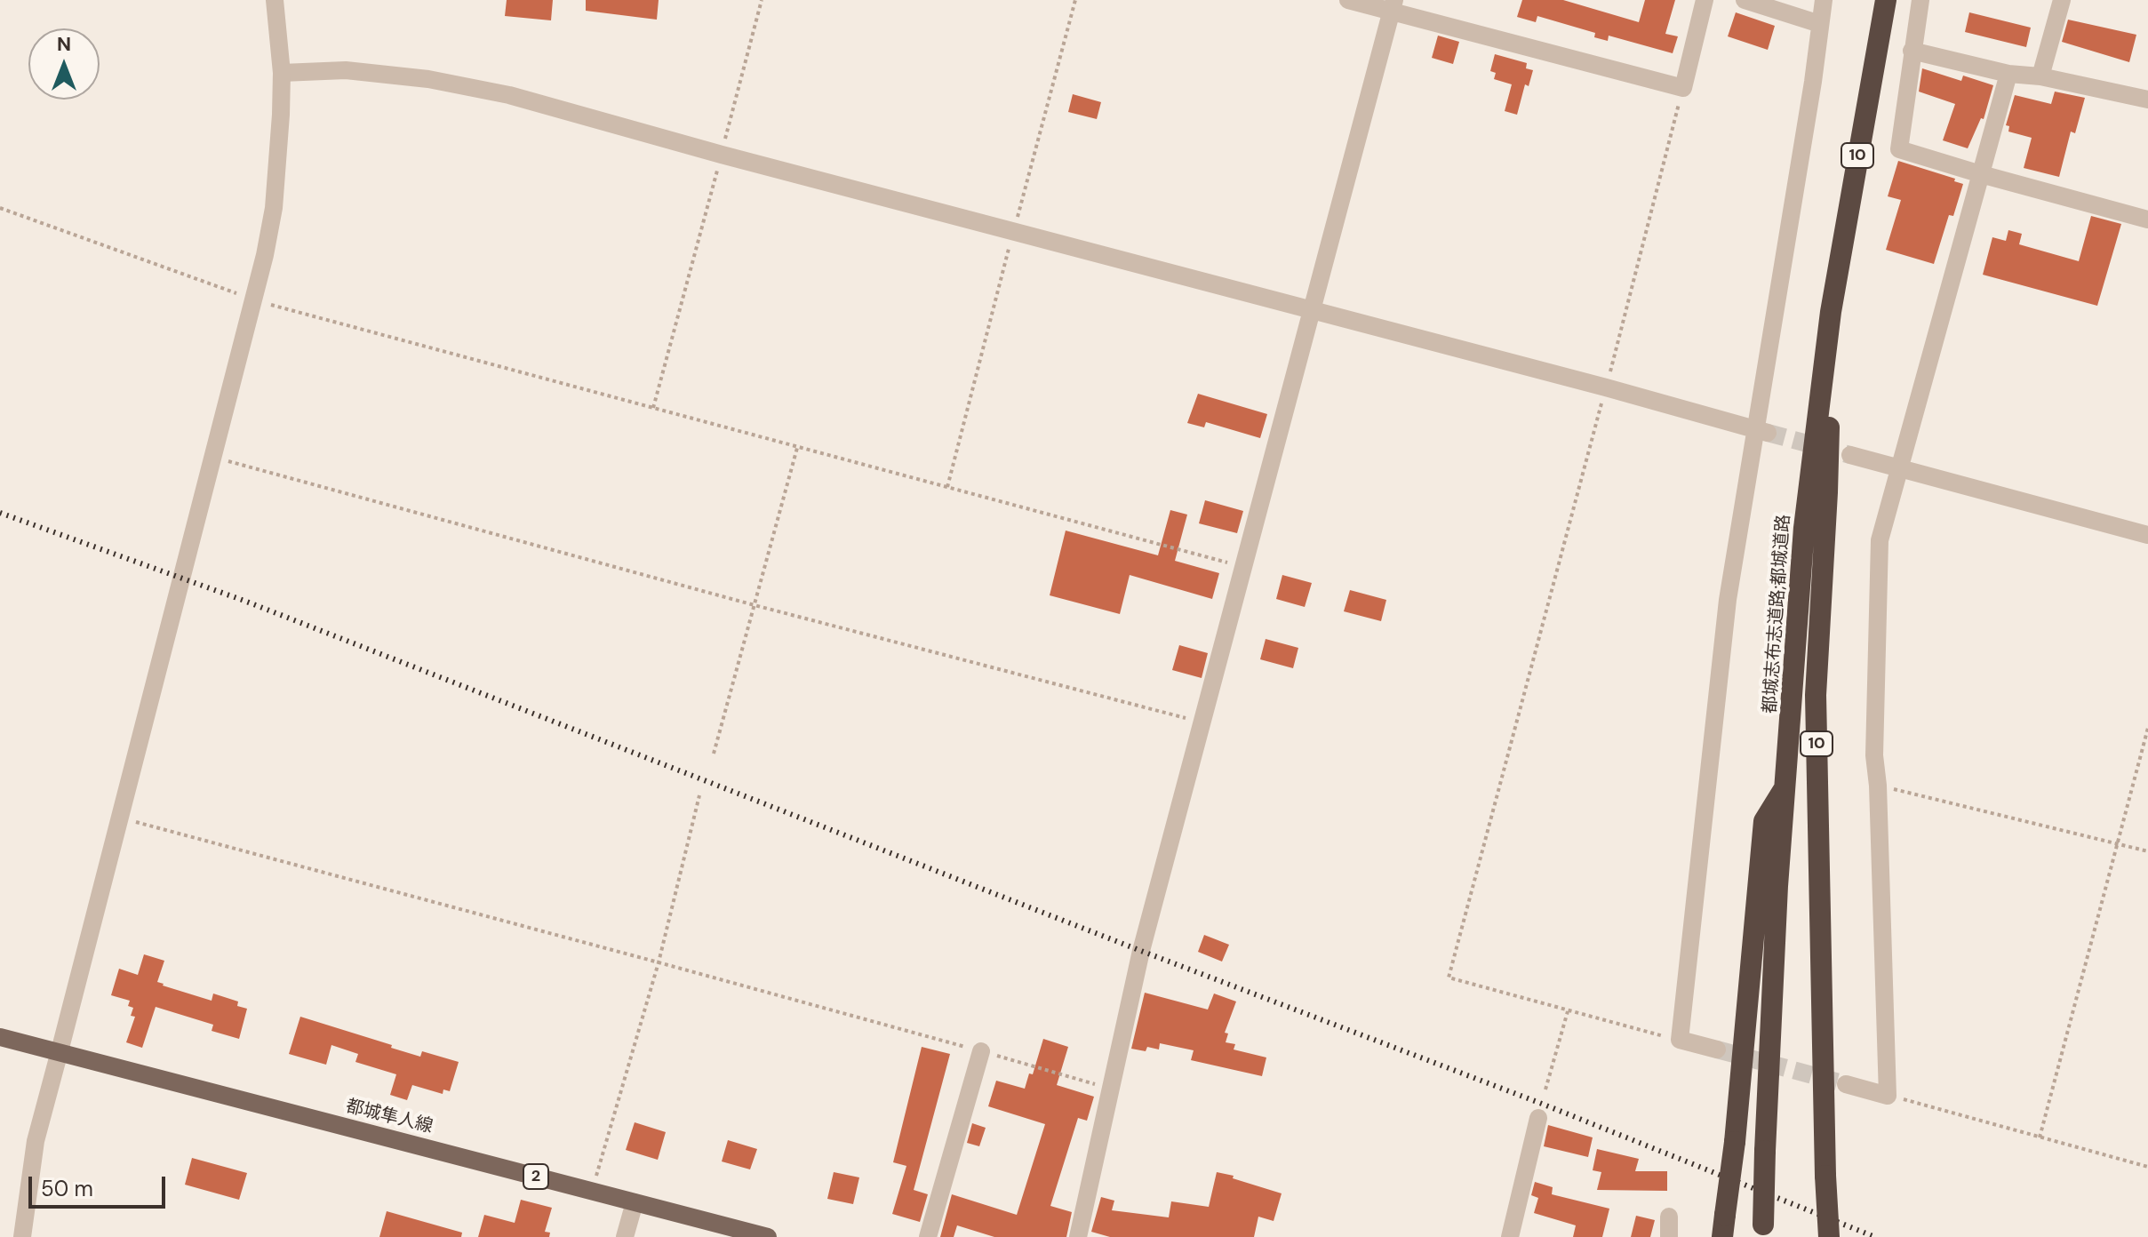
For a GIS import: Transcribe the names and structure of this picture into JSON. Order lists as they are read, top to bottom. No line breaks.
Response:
{"streets":{"highway":["10","都城志布志道路;都城道路"],"main road":["都城隼人線","2"]},"crossings":[["10","都城志布志道路;都城道路"]],"scale_bar":"50 m","north":"top"}
